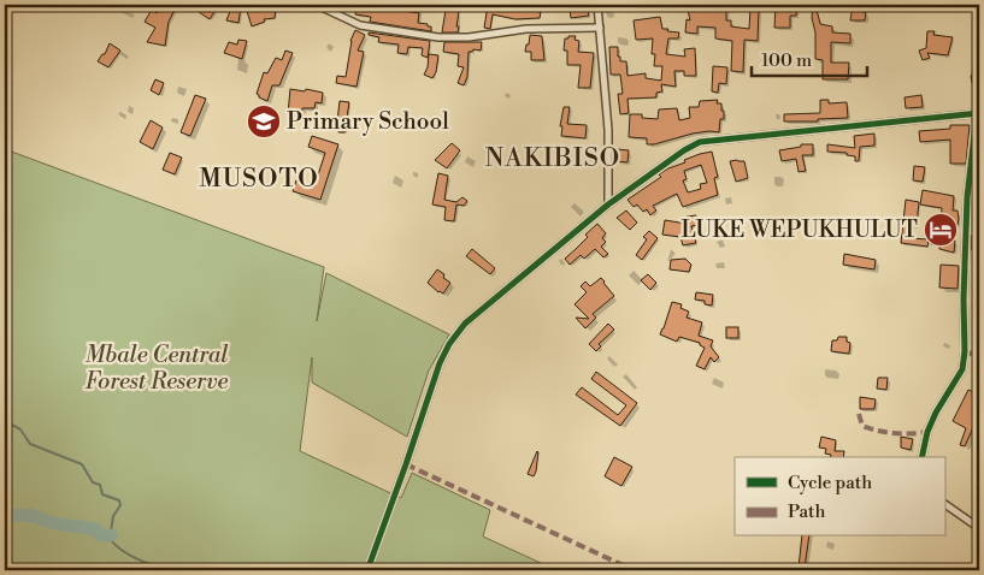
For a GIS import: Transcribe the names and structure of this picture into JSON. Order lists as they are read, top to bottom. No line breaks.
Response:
{"districts":["NAKIBISO","MUSOTO"],"parks":["Mbale Central Forest Reserve"],"places":{"school or university":["Primary School"],"hotel":["LUKE WEPUKHULUT"]},"legend":["Cycle path","Path"],"scale_bar":"100 m"}
